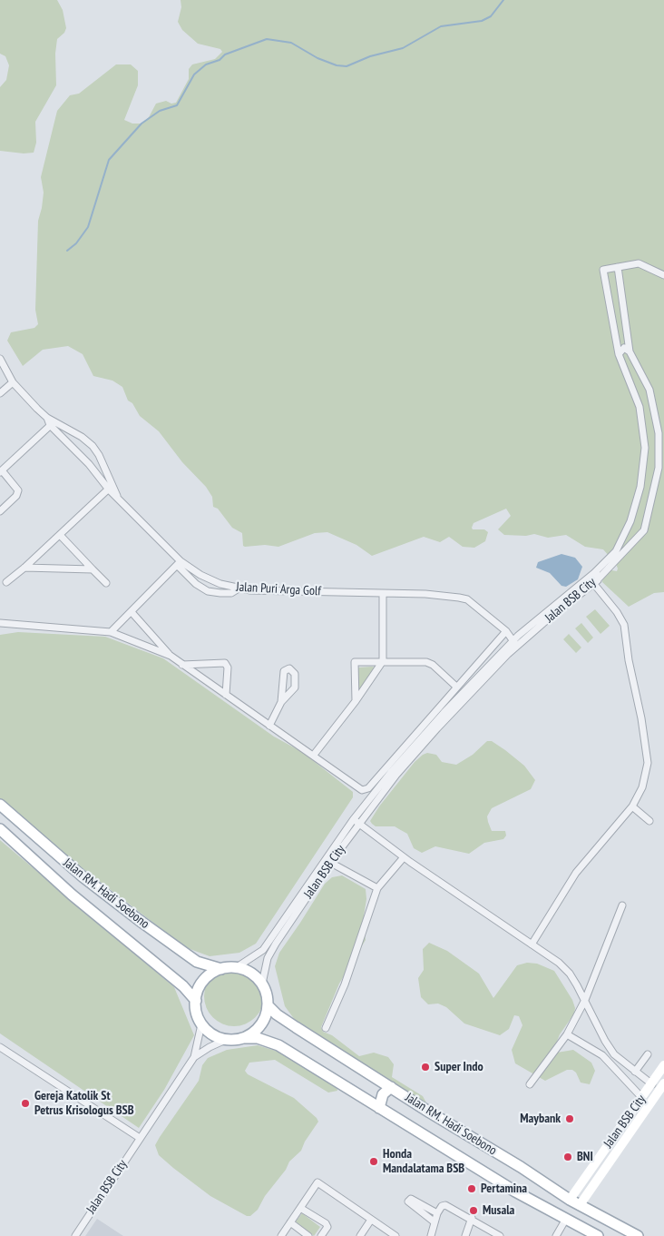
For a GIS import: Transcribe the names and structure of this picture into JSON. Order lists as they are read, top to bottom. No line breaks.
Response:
{"streets":{"main road":["Jalan RM. Hadi Soebono"],"street":["Jalan Puri Arga Golf","Jalan BSB City"]},"crossings":[["Jalan Puri Arga Golf","Jalan BSB City"],["Jalan BSB City","Jalan RM. Hadi Soebono"]],"places":["Super Indo","Gereja Katolik St Petrus Krisologus BSB","Maybank","BNI","Honda Mandalatama BSB","Pertamina","Musala"]}
